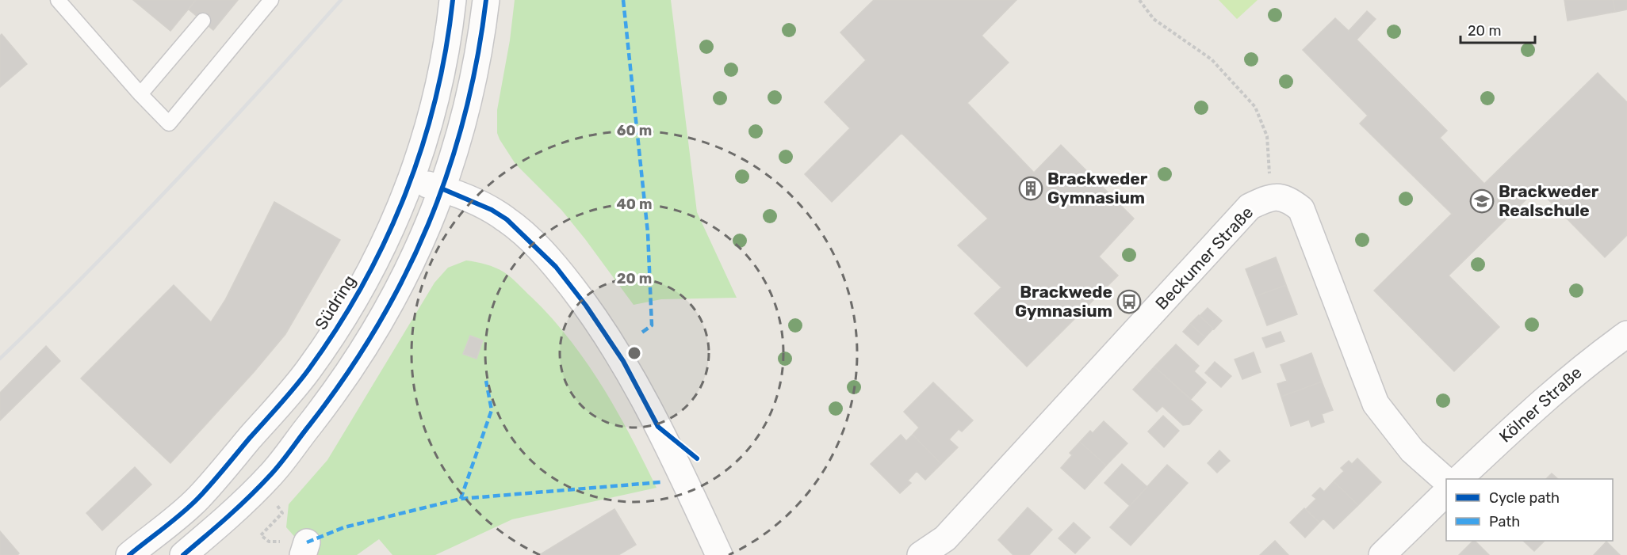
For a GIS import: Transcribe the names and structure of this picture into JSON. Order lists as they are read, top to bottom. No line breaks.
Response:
{"streets":{"street":["Beckumer Straße","Südring","Kölner Straße"]},"places":{"building":["Brackweder Gymnasium"],"school or university":["Brackweder Realschule"],"bus stop":["Brackwede Gymnasium"]},"legend":["Cycle path","Path"],"scale_bar":"20 m","rings":["60 m","40 m","20 m"]}
